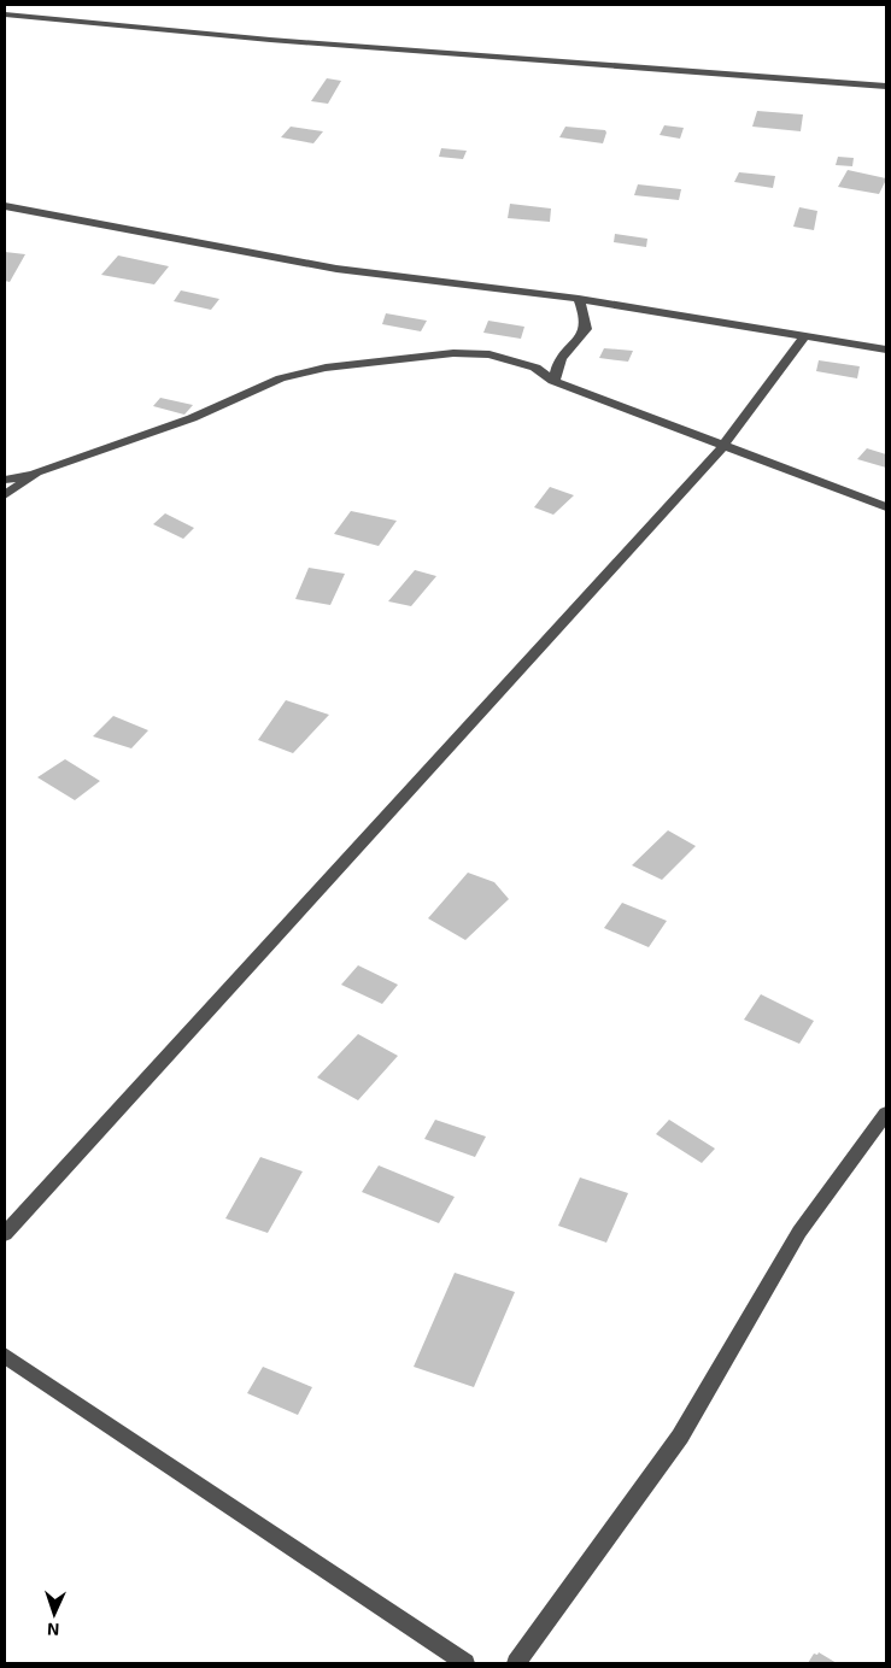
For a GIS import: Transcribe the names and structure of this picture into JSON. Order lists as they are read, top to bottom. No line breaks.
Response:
{"north":"bottom"}
